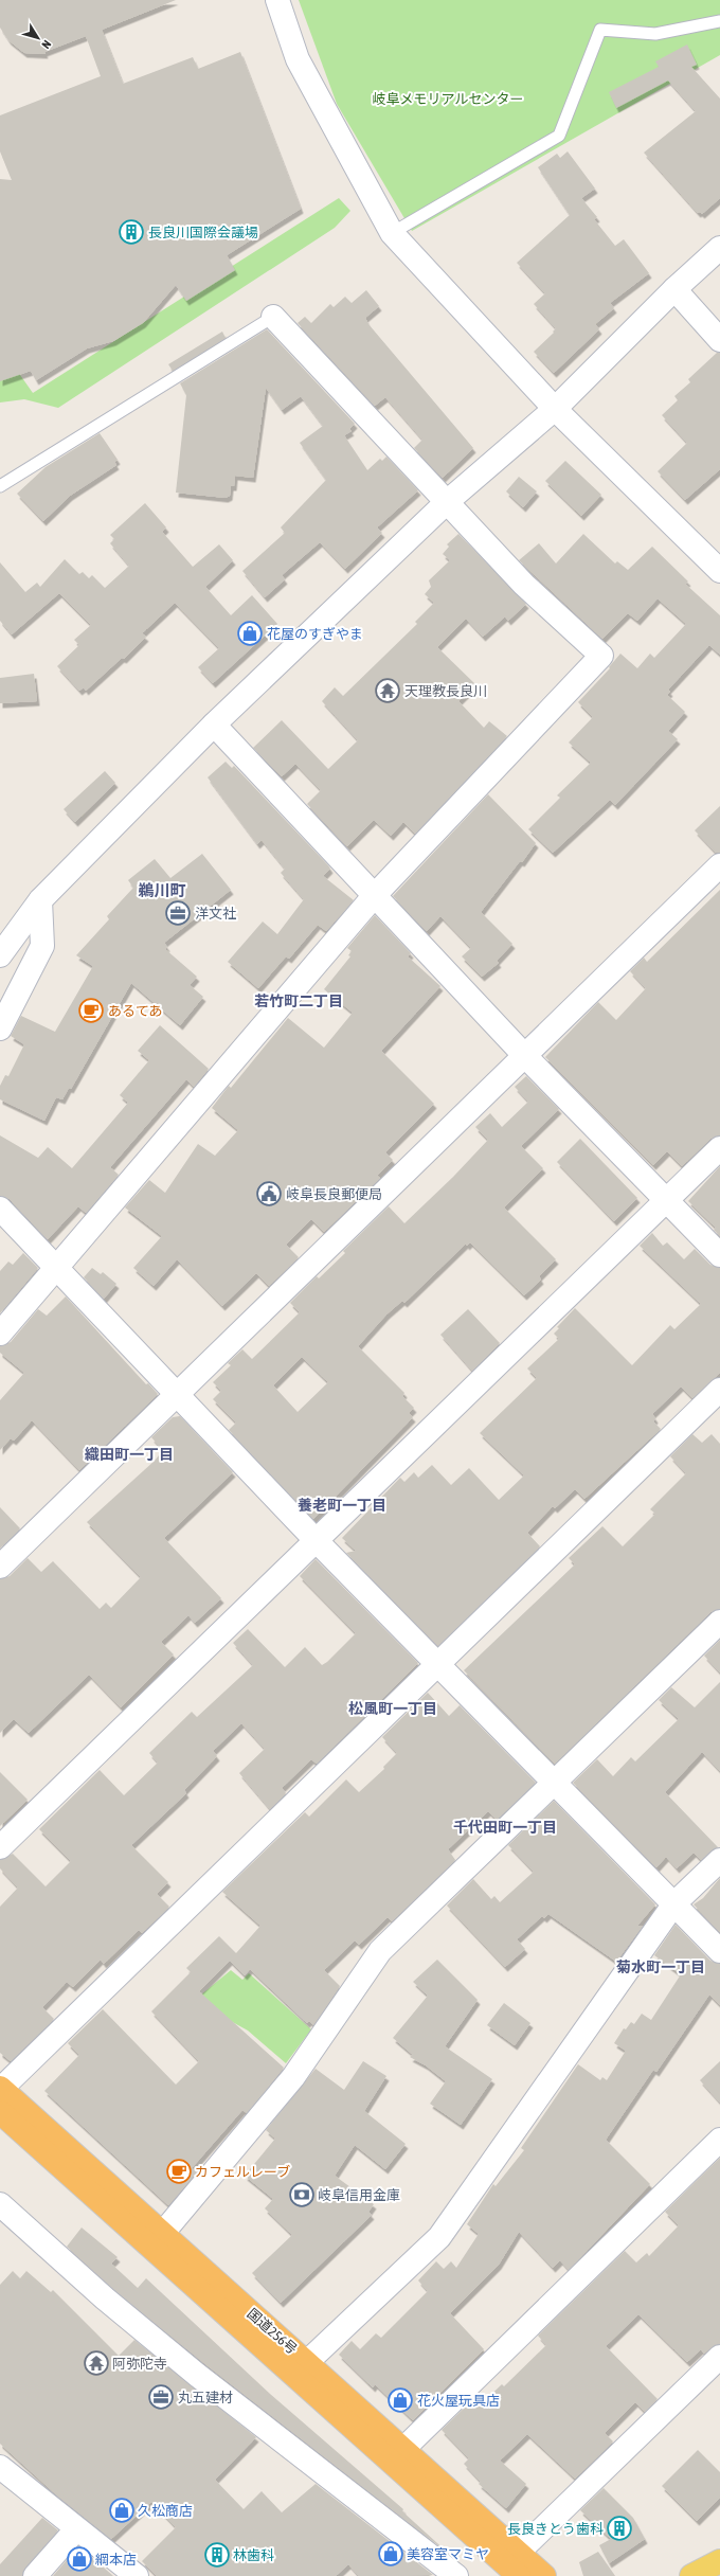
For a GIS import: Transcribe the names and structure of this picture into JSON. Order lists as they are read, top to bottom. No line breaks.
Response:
{"streets":{"highway":["国道256号"]},"districts":["鵜川町","若竹町二丁目","織田町一丁目","養老町一丁目","松風町一丁目","千代田町一丁目","菊水町一丁目"],"parks":["岐阜メモリアルセンター"],"places":{"building":["長良川国際会議場","長良きとう歯科","林歯科"],"shop":["花屋のすぎやま","花火屋玩具店","久松商店","美容室マミヤ","綱本店"],"temple":["天理教長良川","阿弥陀寺"],"office":["洋文社","丸五建材"],"cafe":["あるてあ","カフェルレーブ"],"public building":["岐阜長良郵便局"],"bank":["岐阜信用金庫"]},"north":"bottom right"}
